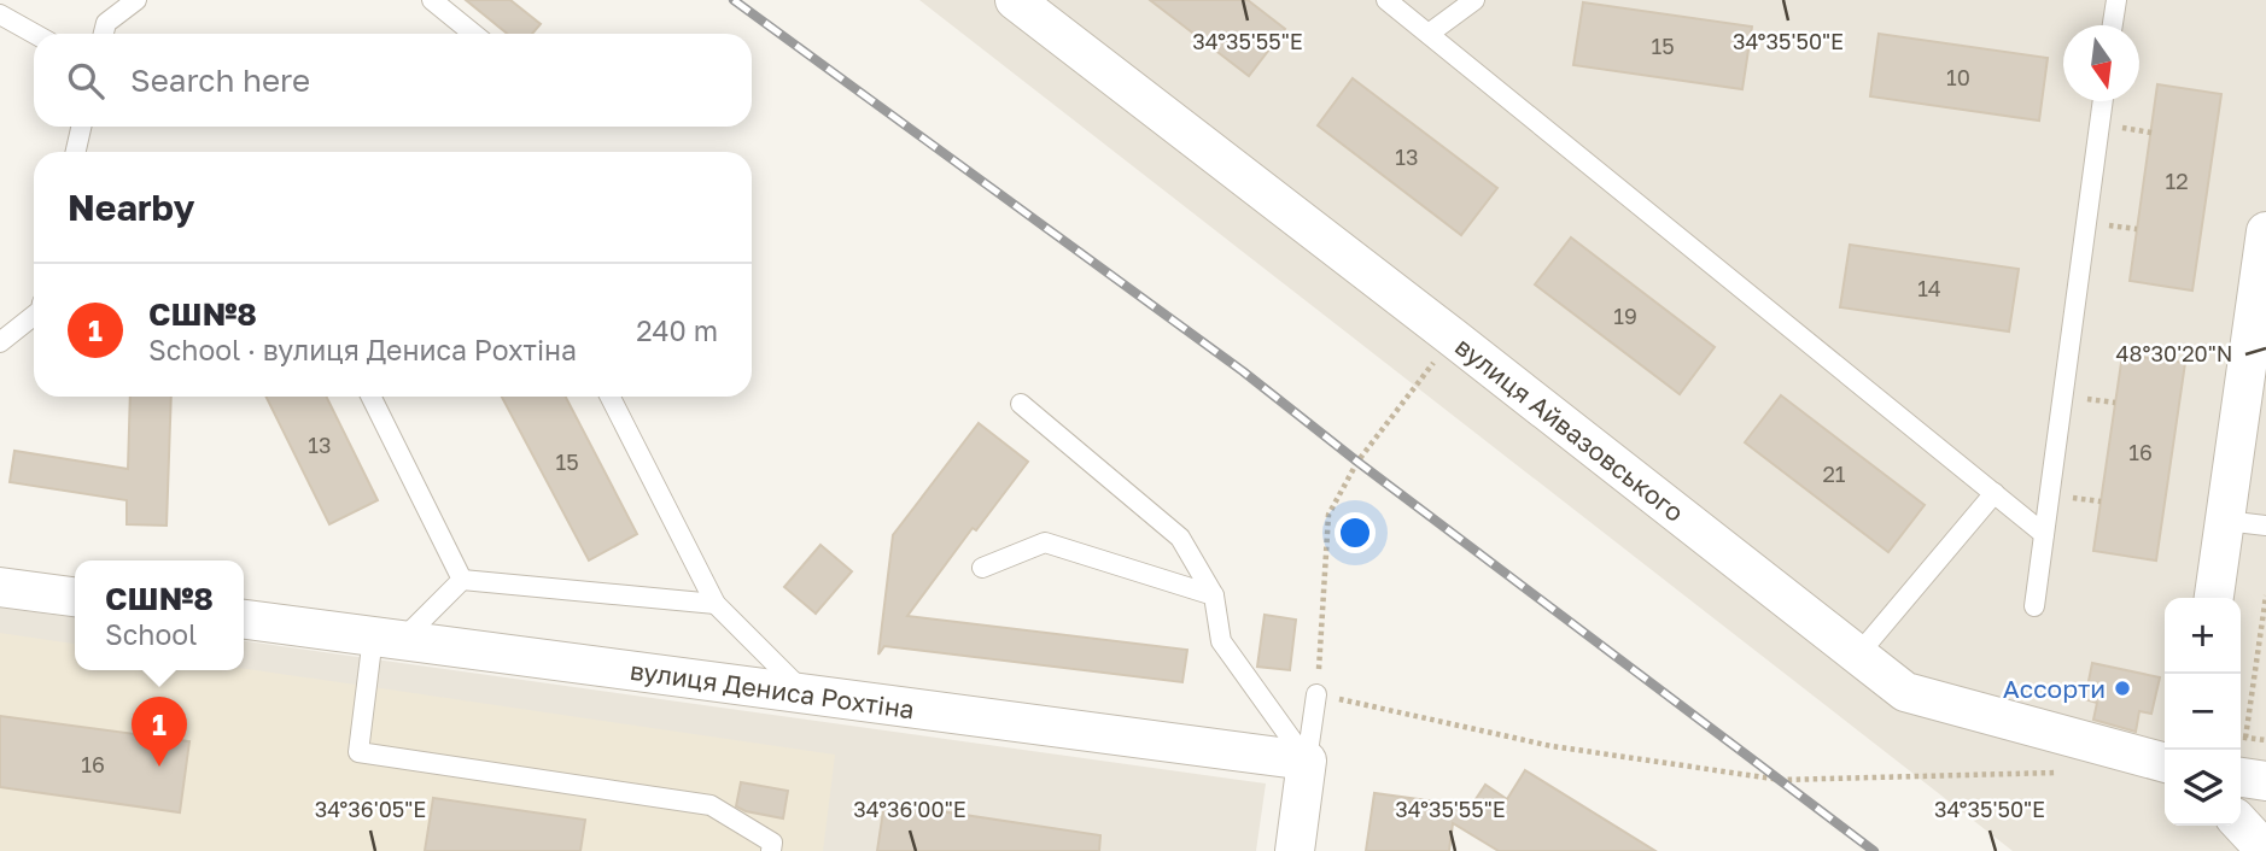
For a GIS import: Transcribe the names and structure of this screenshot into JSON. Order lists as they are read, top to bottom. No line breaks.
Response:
{"streets":{"street":["вулиця Айвазовського","вулиця Дениса Рохтіна"]},"places":["Ассорти"],"house_numbers":["15","10","13","12","14","19","13","16","15","21","16"],"north":"bottom","page":{"search":"Search here","heading":"Nearby","list":[{"mark":"1","name":"СШ№8","note":"School · вулиця Дениса Рохтіна","value":"240 m"}],"popup":["СШ№8","School"],"map_buttons":["+","−"],"pins":"1"},"coordinates":["34°35'55\"E","34°35'50\"E","48°30'20\"N","34°36'05\"E","34°36'00\"E"]}
